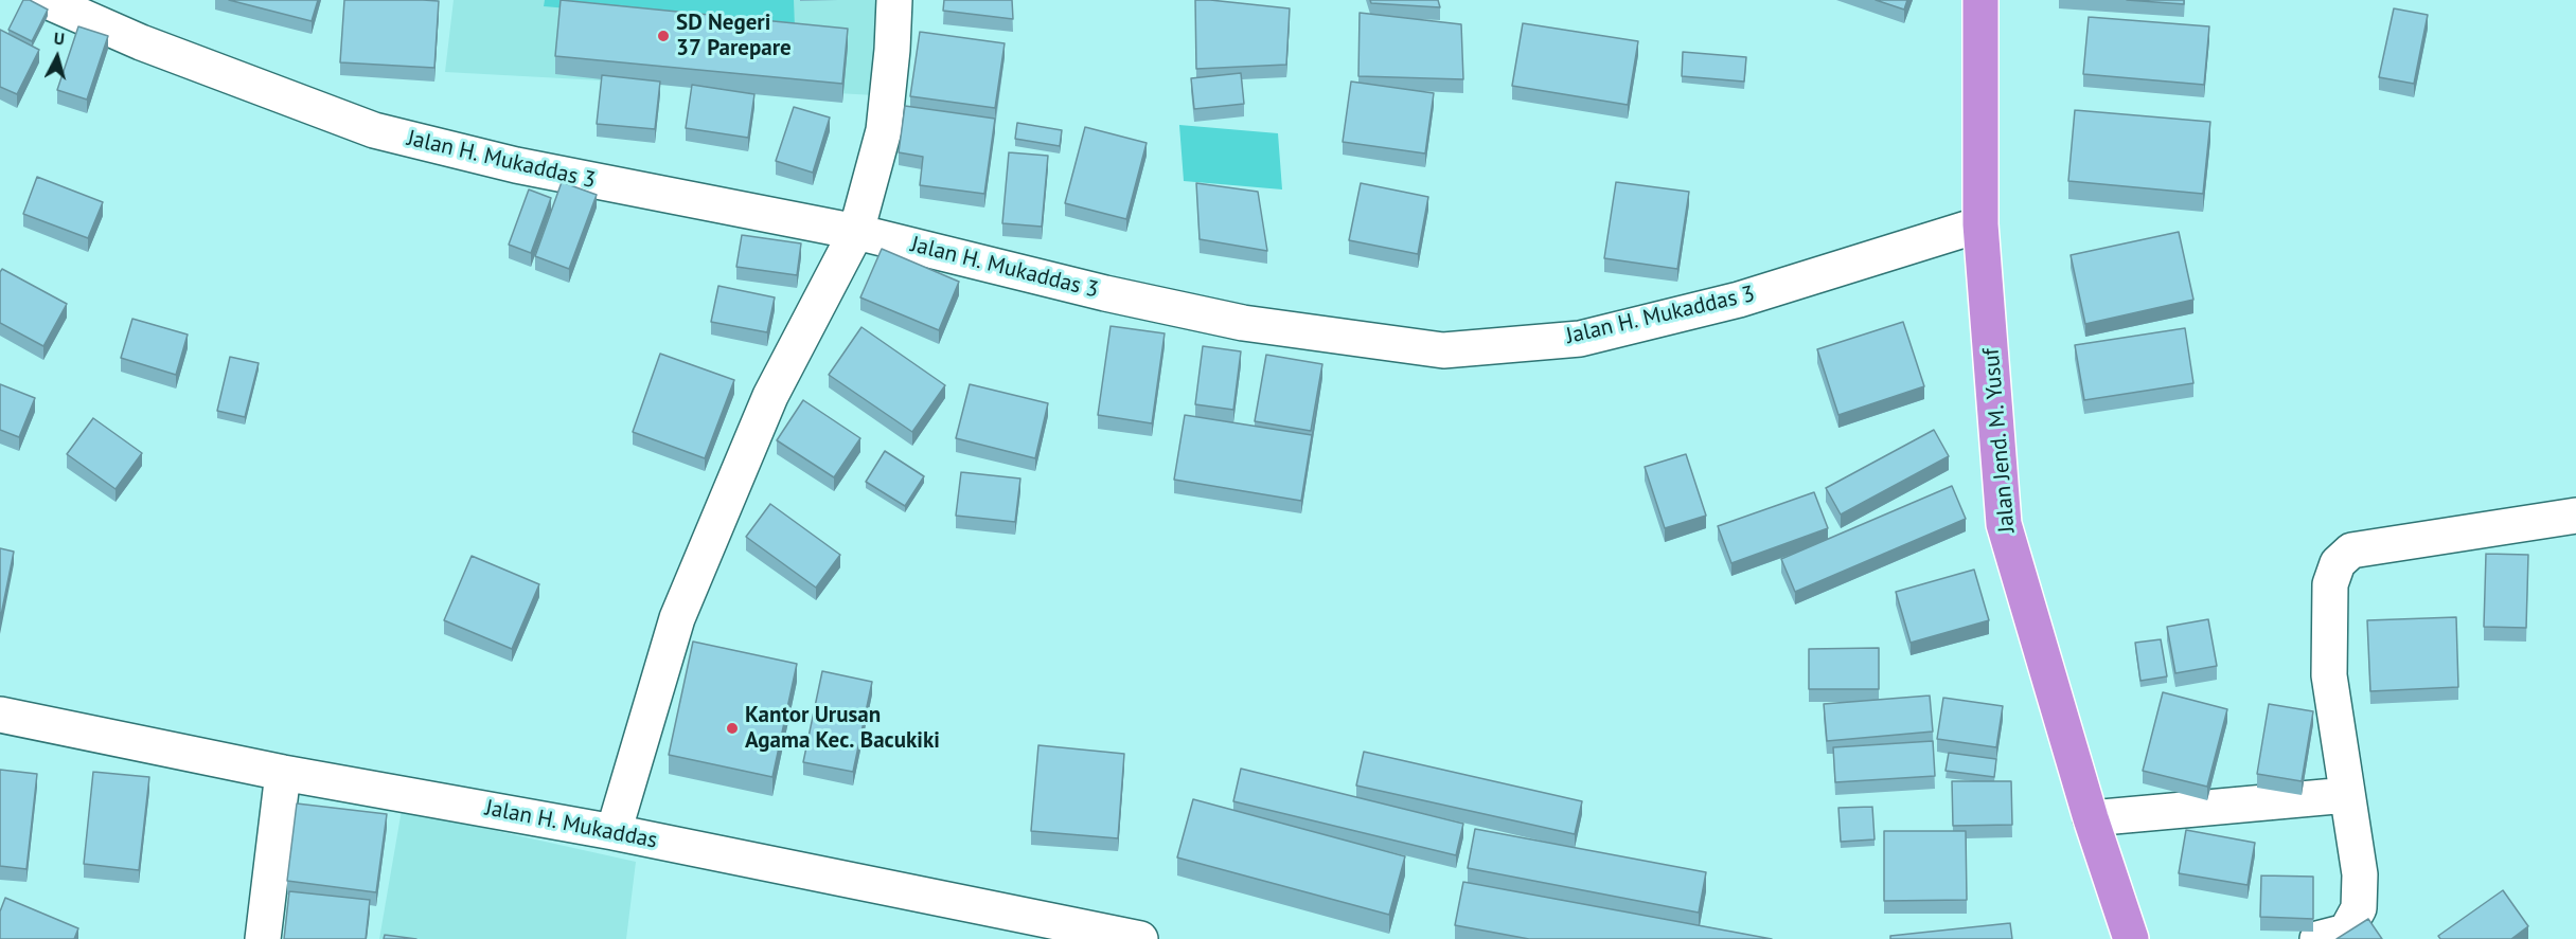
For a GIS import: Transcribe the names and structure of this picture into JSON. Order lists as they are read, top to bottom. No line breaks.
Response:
{"streets":{"highway":["Jalan Jend. M. Yusuf"],"street":["Jalan H. Mukaddas 3","Jalan H. Mukaddas"]},"crossings":[["Jalan H. Mukaddas 3","Jalan Jend. M. Yusuf"]],"places":["SD Negeri 37 Parepare","Kantor Urusan Agama Kec. Bacukiki"],"north":"top"}
